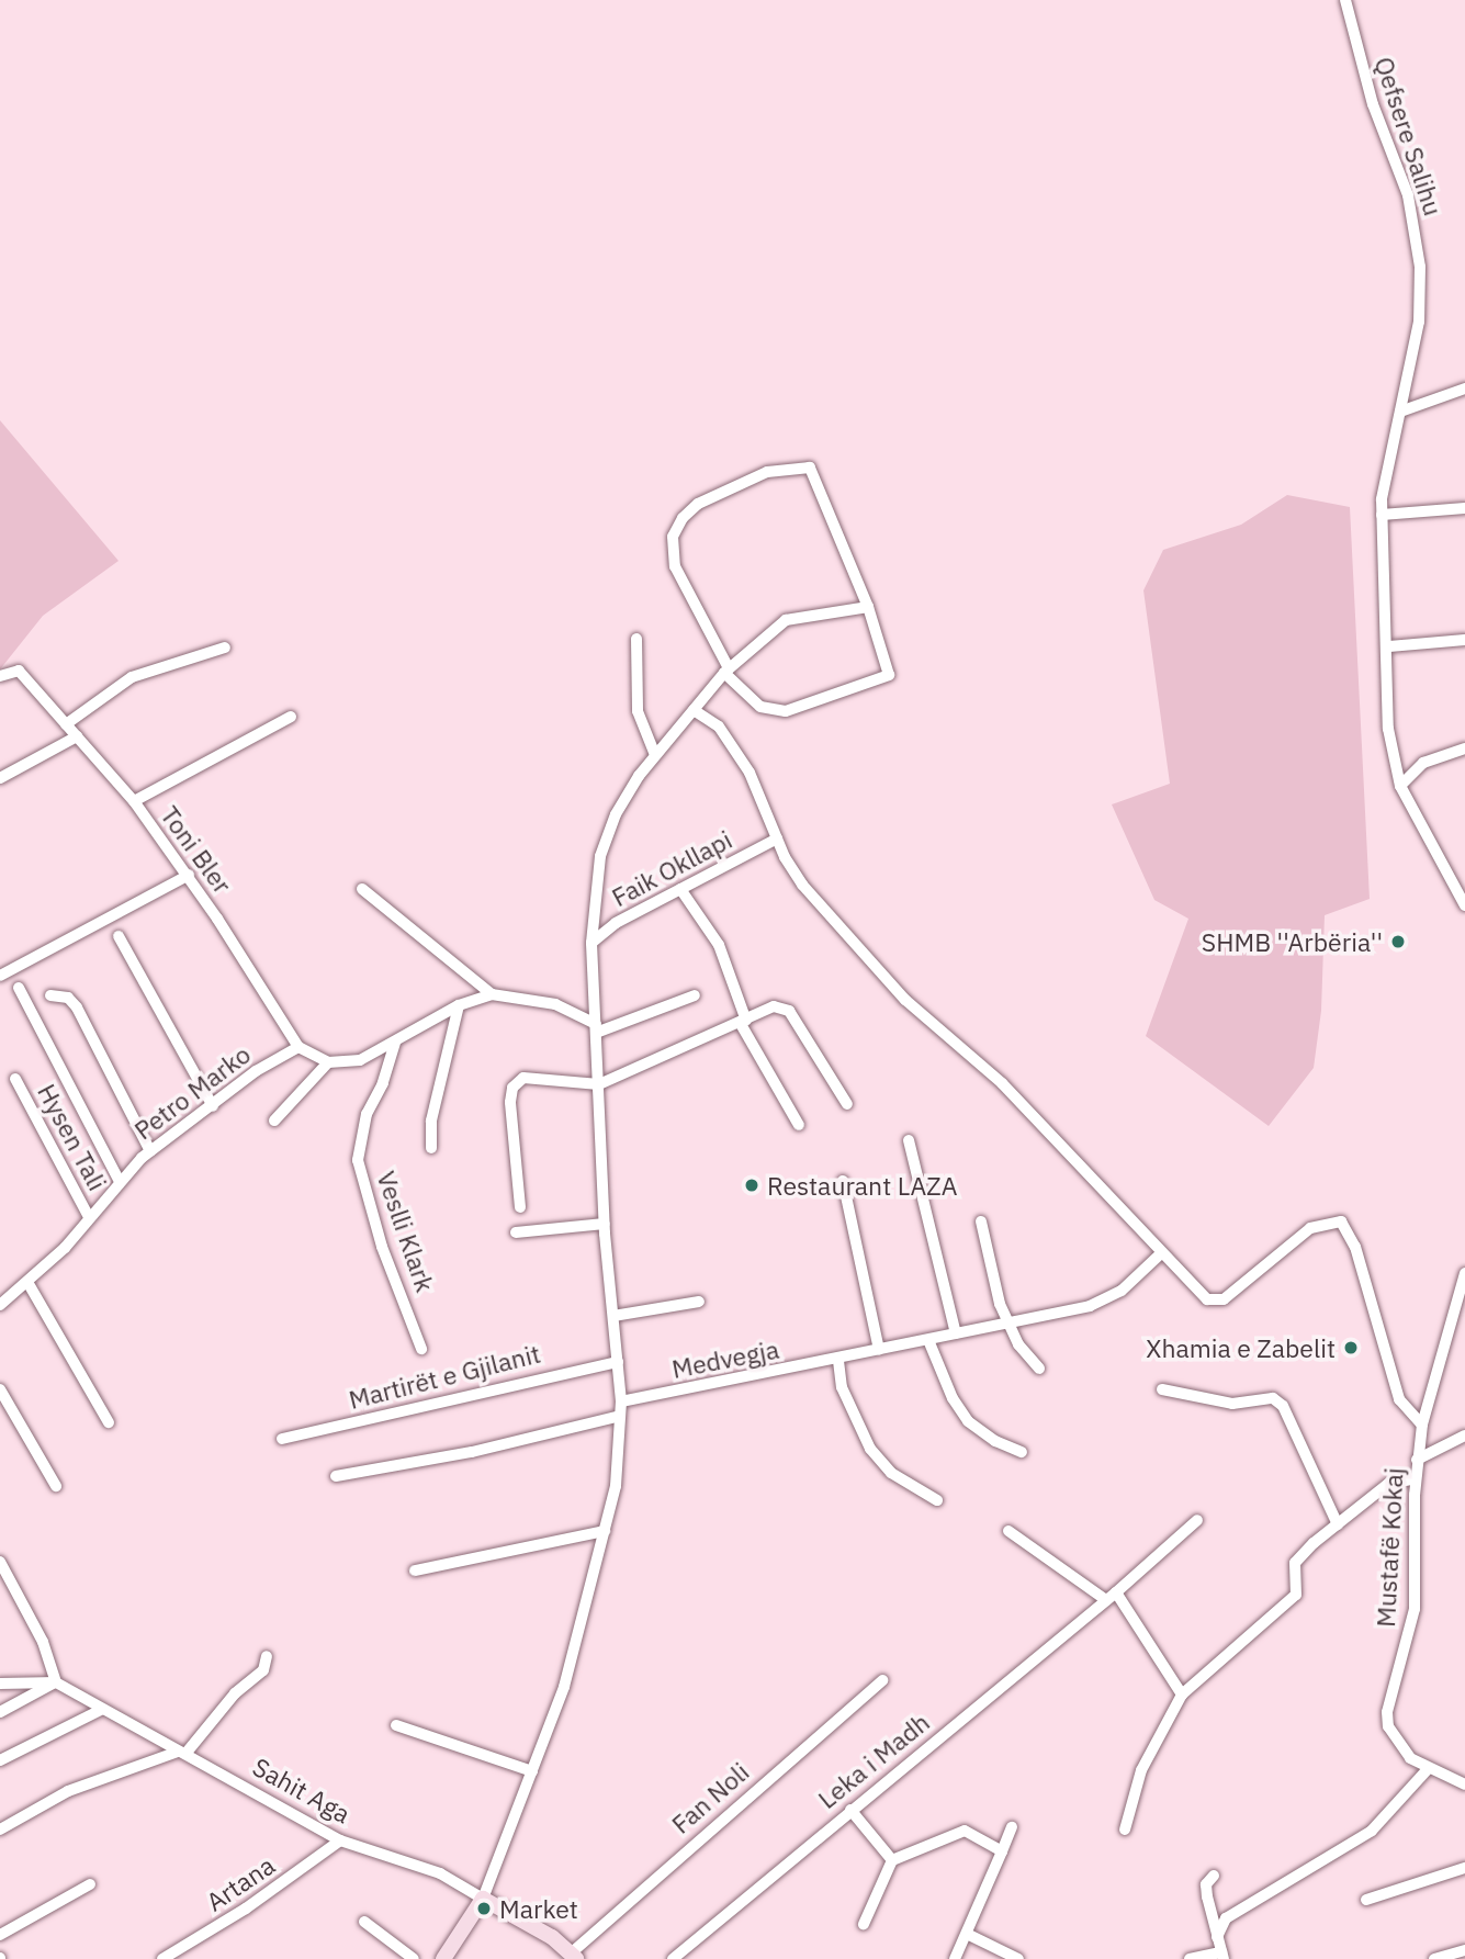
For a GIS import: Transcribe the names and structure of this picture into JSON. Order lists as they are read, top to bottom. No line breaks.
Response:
{"streets":{"street":["Qefsere Salihu","Toni Bler","Faik Okllapi","Petro Marko","Hysen Tali","Veslli Klark","Medvegja","Martirët e Gjilanit","Mustafë Kokaj","Leka i Madh","Sahit Aga","Fan Noli","Artana"]},"crossings":[["Toni Bler","Petro Marko"],["Petro Marko","Hysen Tali"],["Sahit Aga","Artana"]],"places":["SHMB ''Arbëria''","Restaurant LAZA","Xhamia e Zabelit","Market"]}
